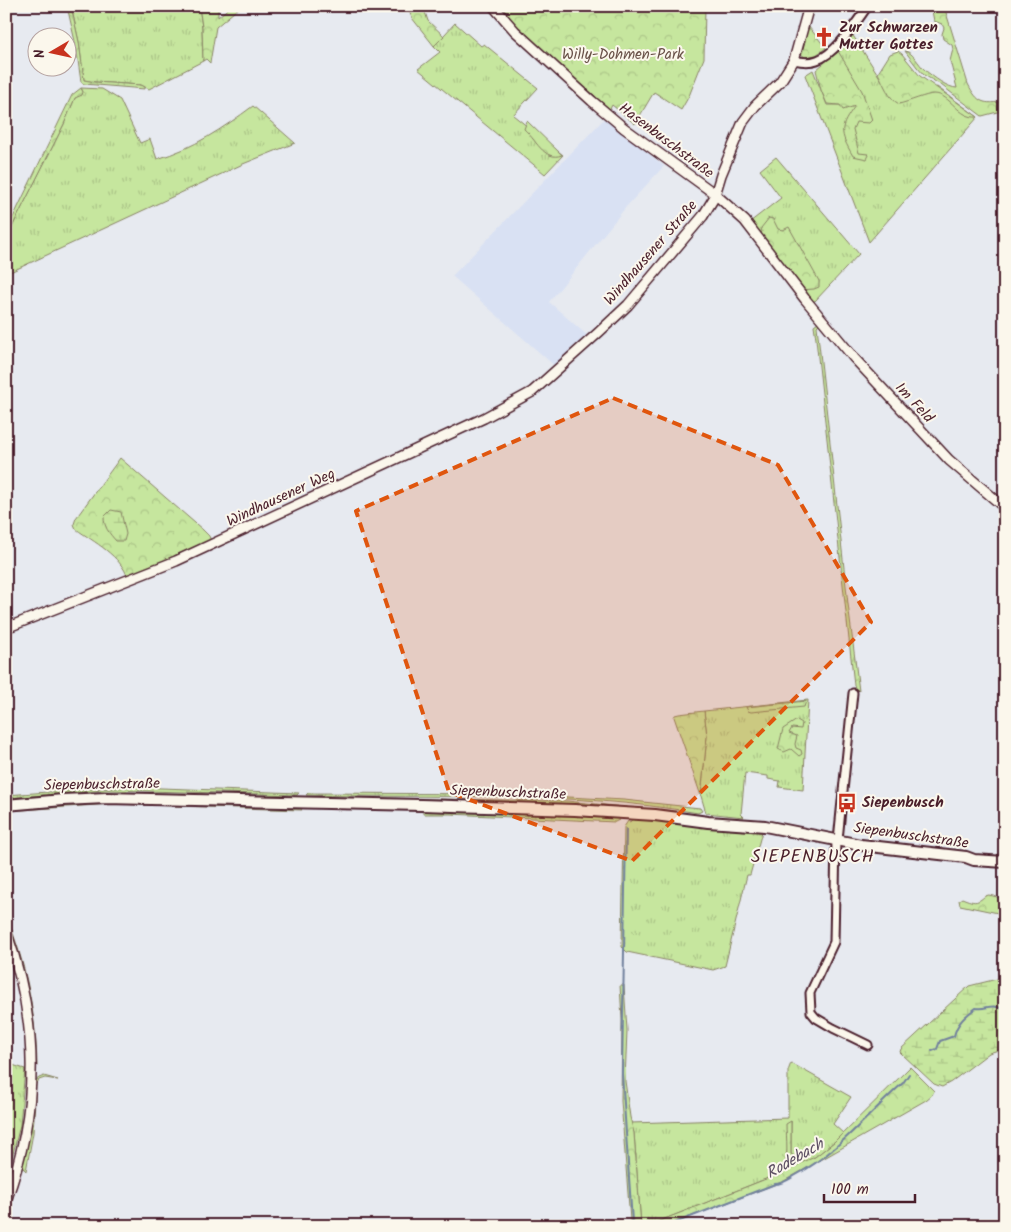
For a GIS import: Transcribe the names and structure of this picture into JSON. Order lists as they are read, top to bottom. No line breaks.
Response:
{"streets":{"main road":["Siepenbuschstraße"],"street":["Hasenbuschstraße","Windhausener Straße","Im Feld","Windhausener Weg"]},"crossings":[["Hasenbuschstraße","Windhausener Straße"],["Hasenbuschstraße","Im Feld"],["Windhausener Straße","Windhausener Weg"]],"districts":["SIEPENBUSCH"],"water":["Rodebach"],"parks":["Willy-Dohmen-Park"],"places":{"church":["Zur Schwarzen Mutter Gottes"],"bus stop":["Siepenbusch"]},"scale_bar":"100 m","north":"left"}
